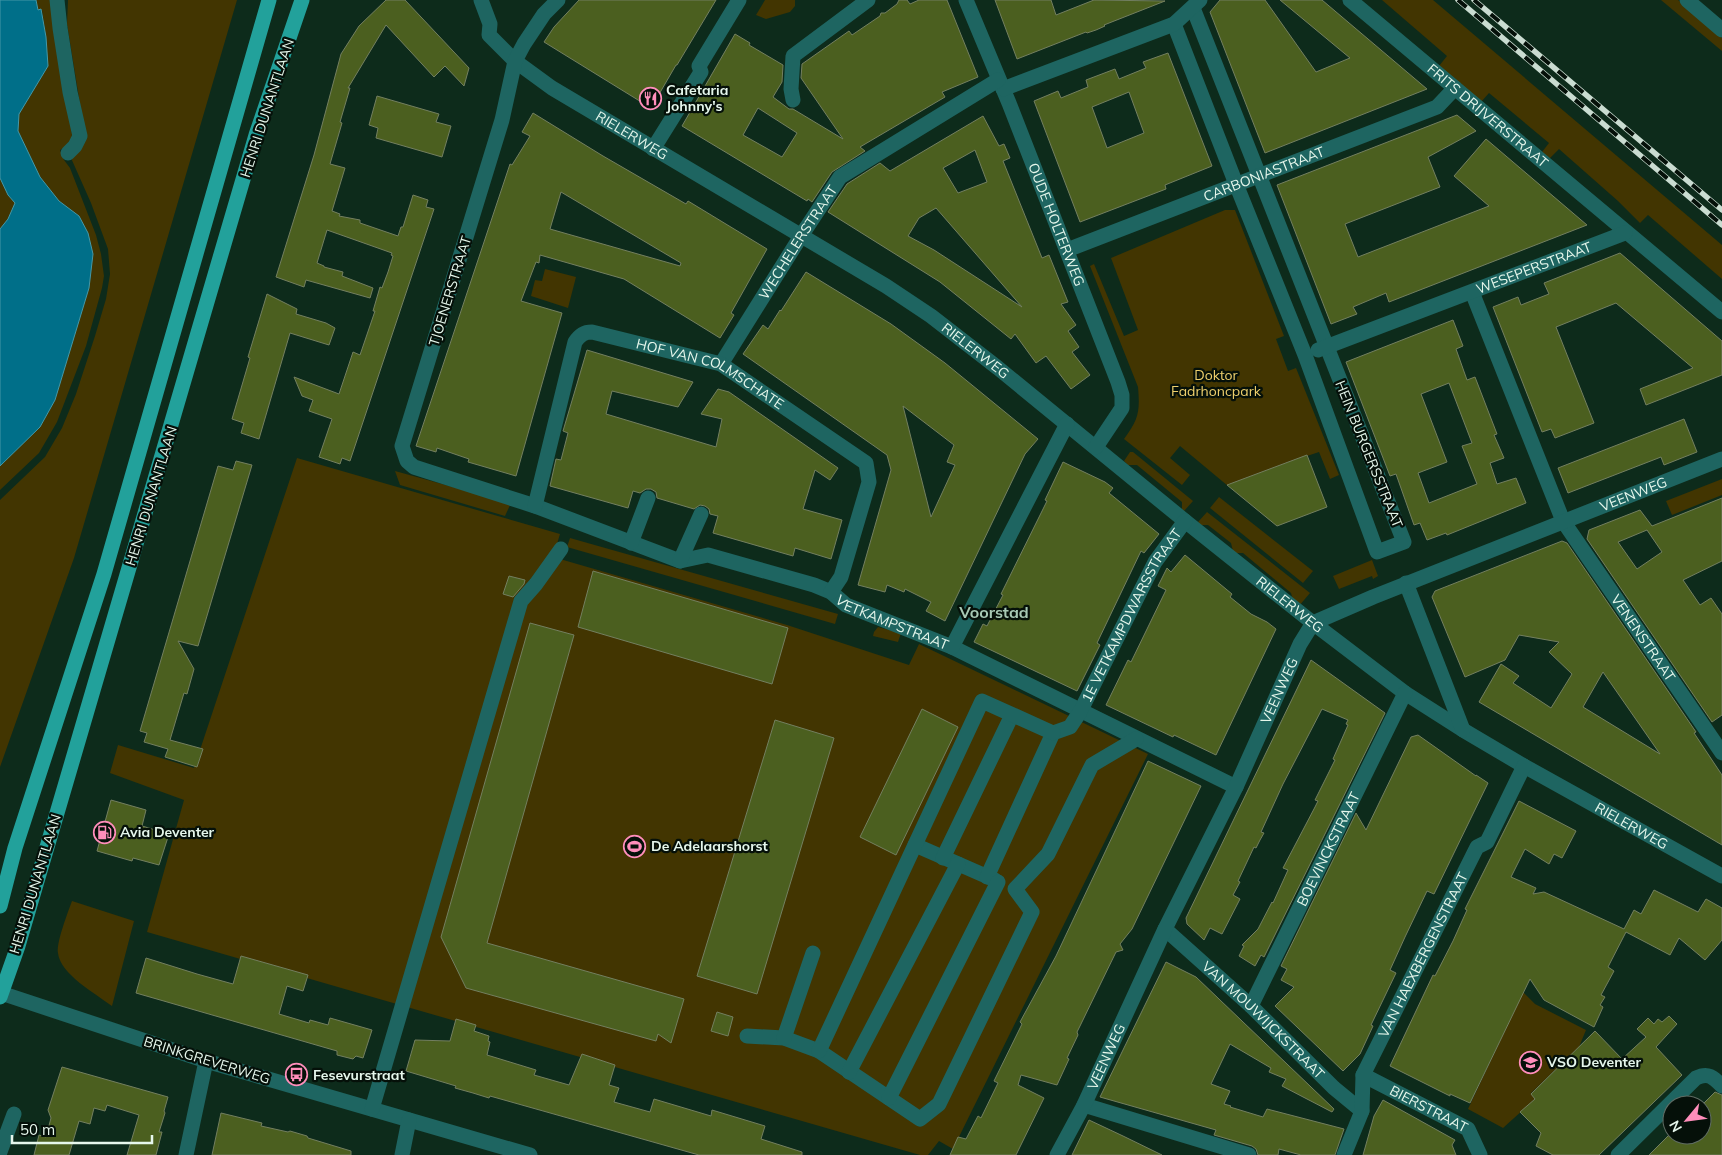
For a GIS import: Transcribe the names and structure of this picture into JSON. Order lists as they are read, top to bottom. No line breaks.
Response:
{"streets":{"main road":["HENRI DUNANTLAAN"],"street":["FRITS DRIJVERSTRAAT","RIELERWEG","CARBONIASTRAAT","OUDE HOLTERWEG","WECHELERSTRAAT","WESEPERSTRAAT","TJOENERSTRAAT","HOF VAN COLMSCHATE","HEIN BURGERSSTRAAT","VEENWEG","1E VETKAMPDWARSSTRAAT","VETKAMPSTRAAT","VENENSTRAAT","BOEVINCKSTRAAT","VAN HAEXBERGENSTRAAT","VAN MOUWIJCKSTRAAT","BRINKGREVERWEG","BIERSTRAAT"]},"crossings":[["HENRI DUNANTLAAN","BRINKGREVERWEG"],["FRITS DRIJVERSTRAAT","CARBONIASTRAAT"],["FRITS DRIJVERSTRAAT","WESEPERSTRAAT"],["RIELERWEG","OUDE HOLTERWEG"],["RIELERWEG","WECHELERSTRAAT"],["RIELERWEG","TJOENERSTRAAT"],["RIELERWEG","VEENWEG"],["RIELERWEG","1E VETKAMPDWARSSTRAAT"],["RIELERWEG","BOEVINCKSTRAAT"],["RIELERWEG","VAN HAEXBERGENSTRAAT"],["CARBONIASTRAAT","OUDE HOLTERWEG"],["CARBONIASTRAAT","HEIN BURGERSSTRAAT"],["OUDE HOLTERWEG","WECHELERSTRAAT"],["WECHELERSTRAAT","HOF VAN COLMSCHATE"],["WECHELERSTRAAT","HEIN BURGERSSTRAAT"],["WESEPERSTRAAT","VEENWEG"],["WESEPERSTRAAT","VENENSTRAAT"],["TJOENERSTRAAT","HOF VAN COLMSCHATE"],["HOF VAN COLMSCHATE","VETKAMPSTRAAT"],["VEENWEG","VETKAMPSTRAAT"],["VEENWEG","VENENSTRAAT"],["VEENWEG","VAN MOUWIJCKSTRAAT"],["1E VETKAMPDWARSSTRAAT","VETKAMPSTRAAT"],["BOEVINCKSTRAAT","VAN MOUWIJCKSTRAAT"],["VAN HAEXBERGENSTRAAT","VAN MOUWIJCKSTRAAT"],["VAN HAEXBERGENSTRAAT","BIERSTRAAT"]],"districts":["Voorstad"],"parks":["Doktor Fadrhoncpark"],"places":{"restaurant":["Cafetaria Johnny's"],"fuel station":["Avia Deventer"],"sports":["De Adelaarshorst"],"school or university":["VSO Deventer"],"bus stop":["Fesevurstraat"]},"scale_bar":"50 m","north":"bottom left"}
